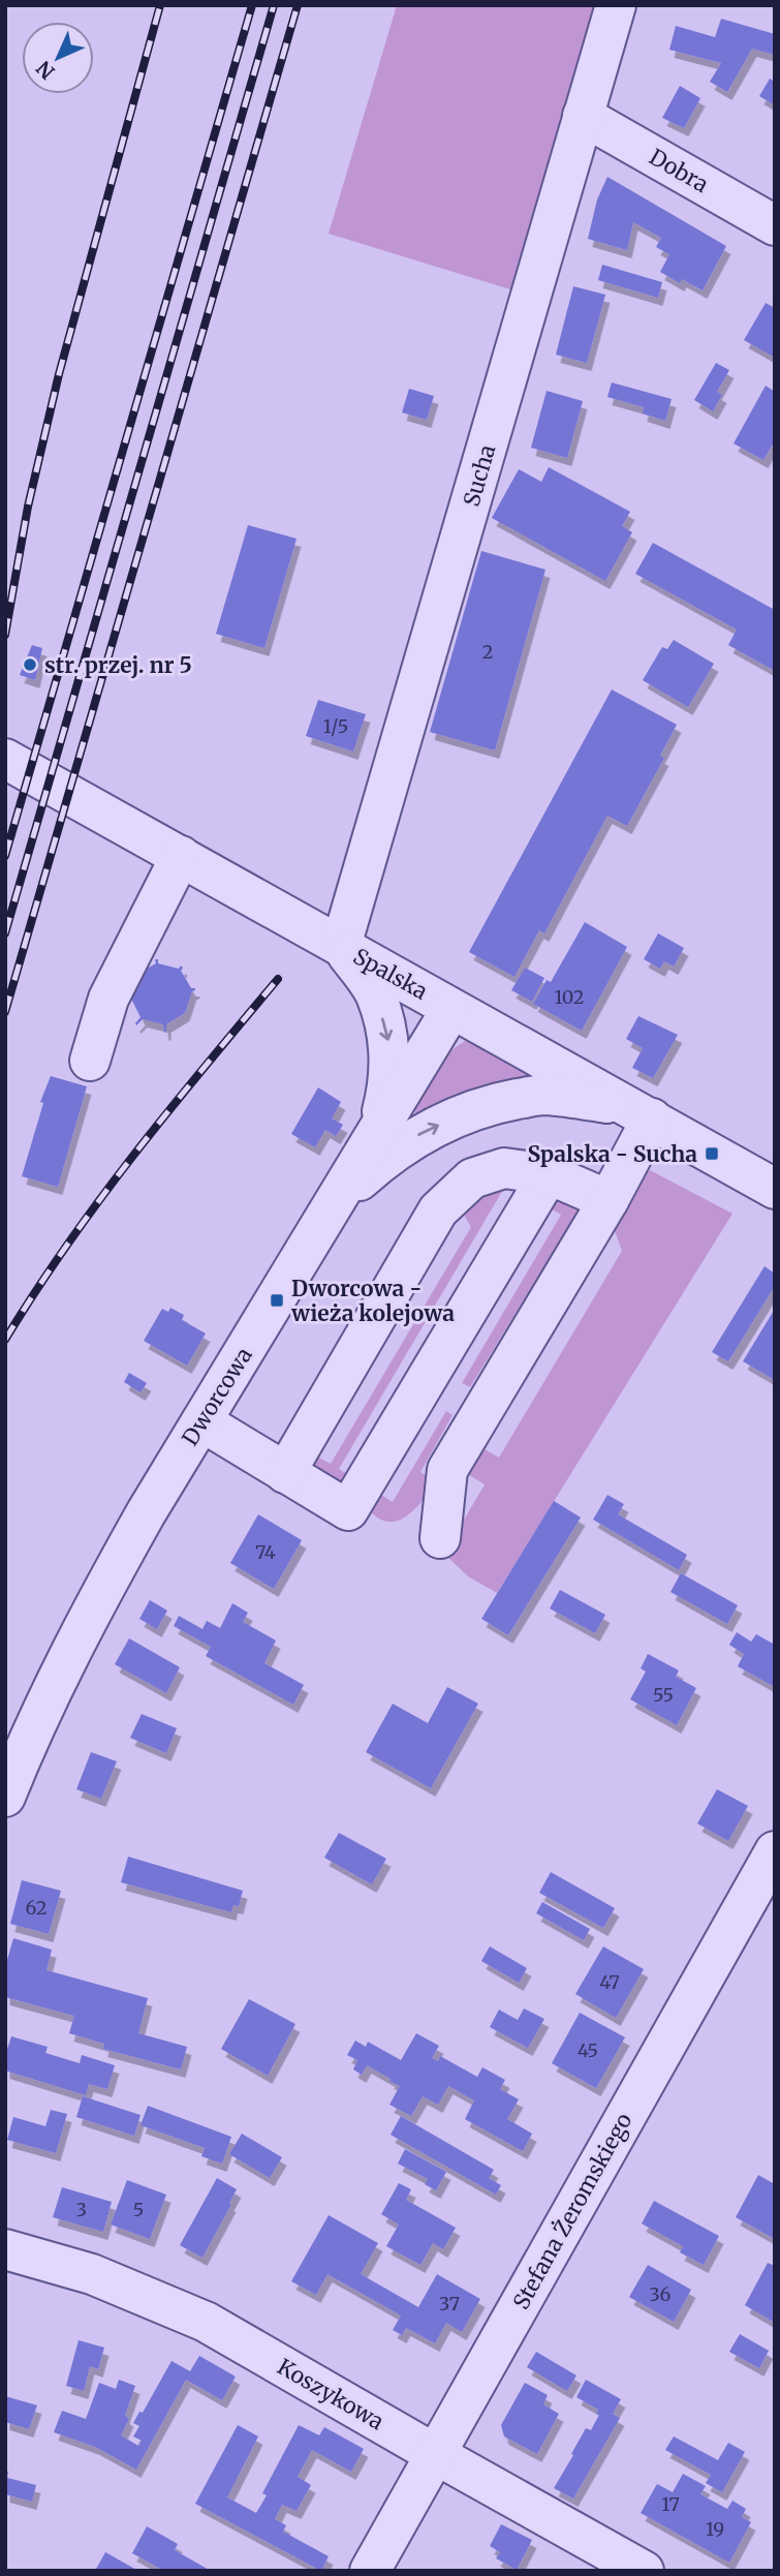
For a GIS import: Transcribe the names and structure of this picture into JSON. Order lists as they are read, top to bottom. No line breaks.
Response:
{"streets":{"street":["Dobra","Sucha","Spalska","Dworcowa","Stefana Żeromskiego","Koszykowa"]},"crossings":[["Dobra","Sucha"],["Sucha","Spalska"],["Spalska","Dworcowa"],["Stefana Żeromskiego","Koszykowa"]],"places":{"other":["str. przej. nr 5"],"transit":["Spalska - Sucha","Dworcowa - wieża kolejowa"]},"house_numbers":["2","1/5","102","74","55","62","47","45","3","5","36","37","17","19"],"north":"bottom left"}
